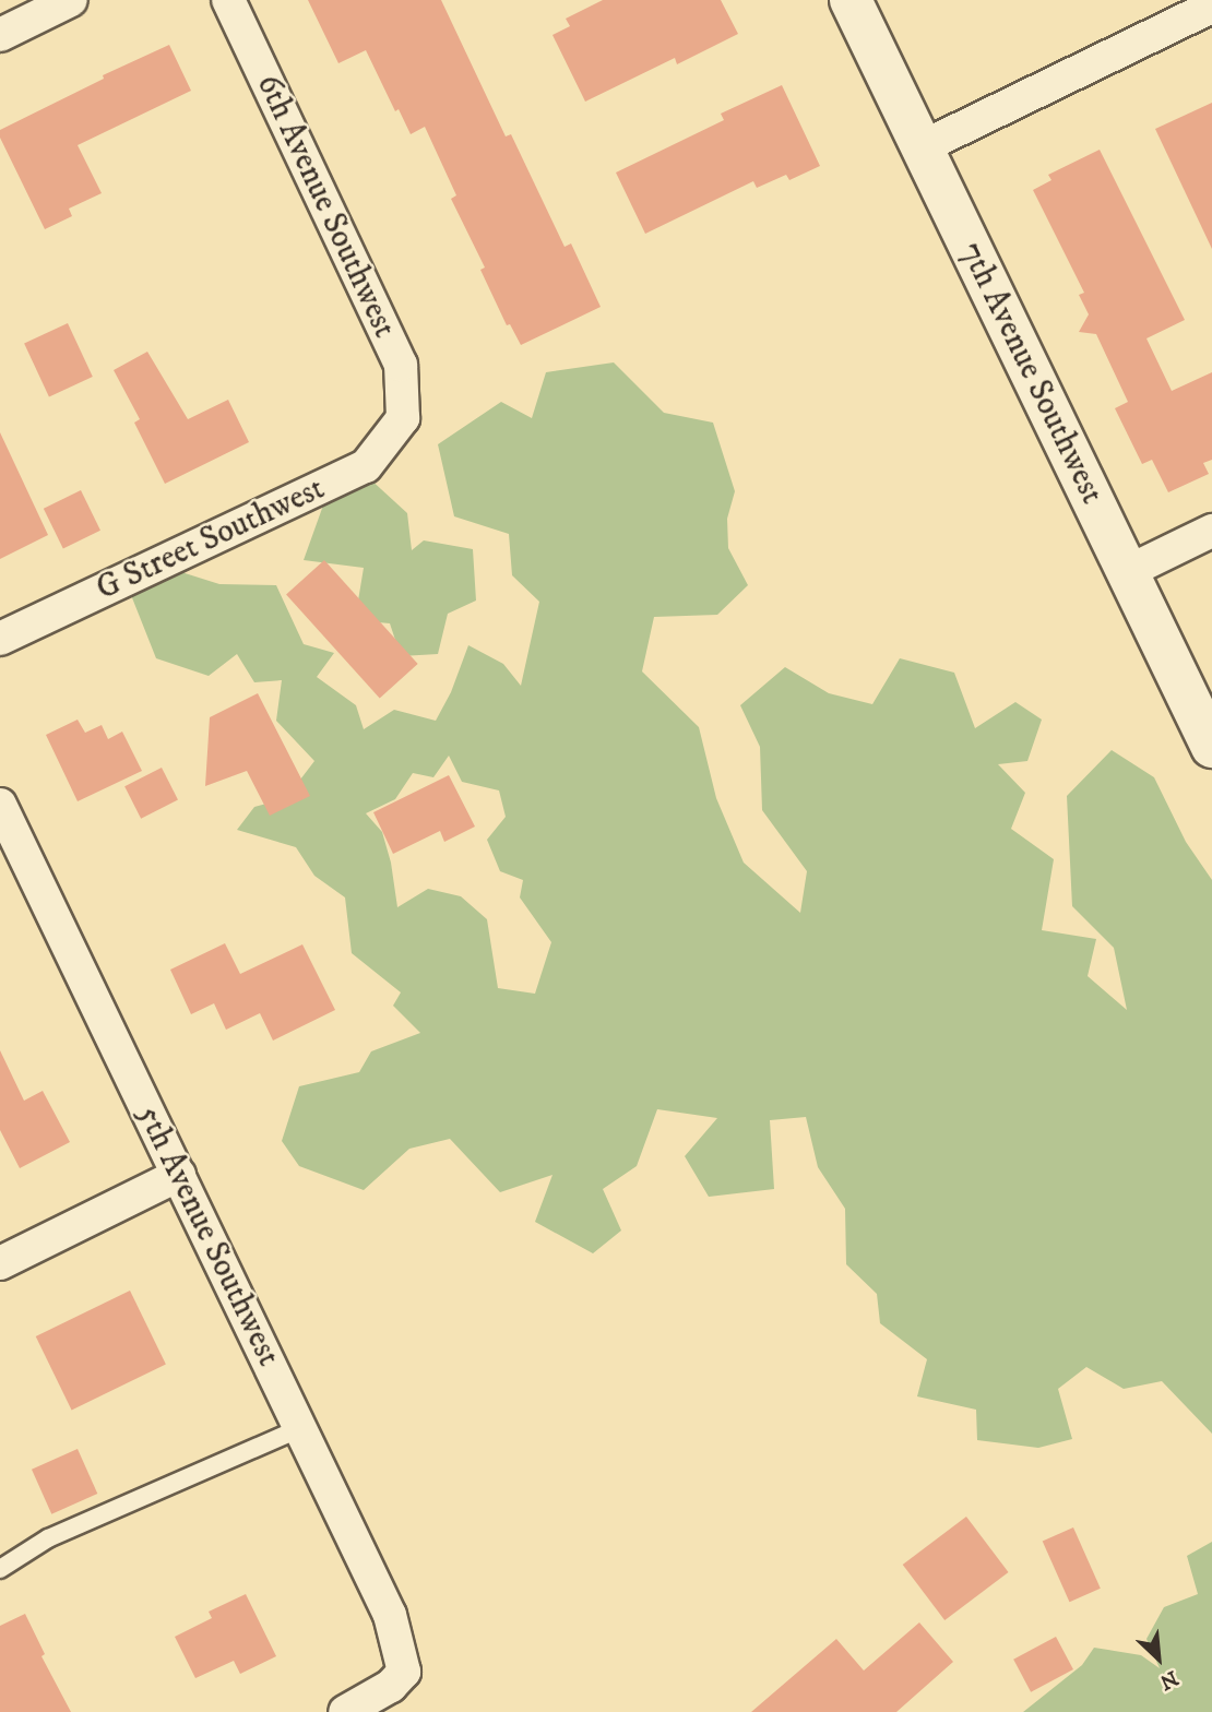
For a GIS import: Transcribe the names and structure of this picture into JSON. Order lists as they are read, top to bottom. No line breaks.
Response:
{"streets":{"street":["6th Avenue Southwest","7th Avenue Southwest","G Street Southwest","5th Avenue Southwest"]},"crossings":[["6th Avenue Southwest","G Street Southwest"]],"north":"bottom right"}
